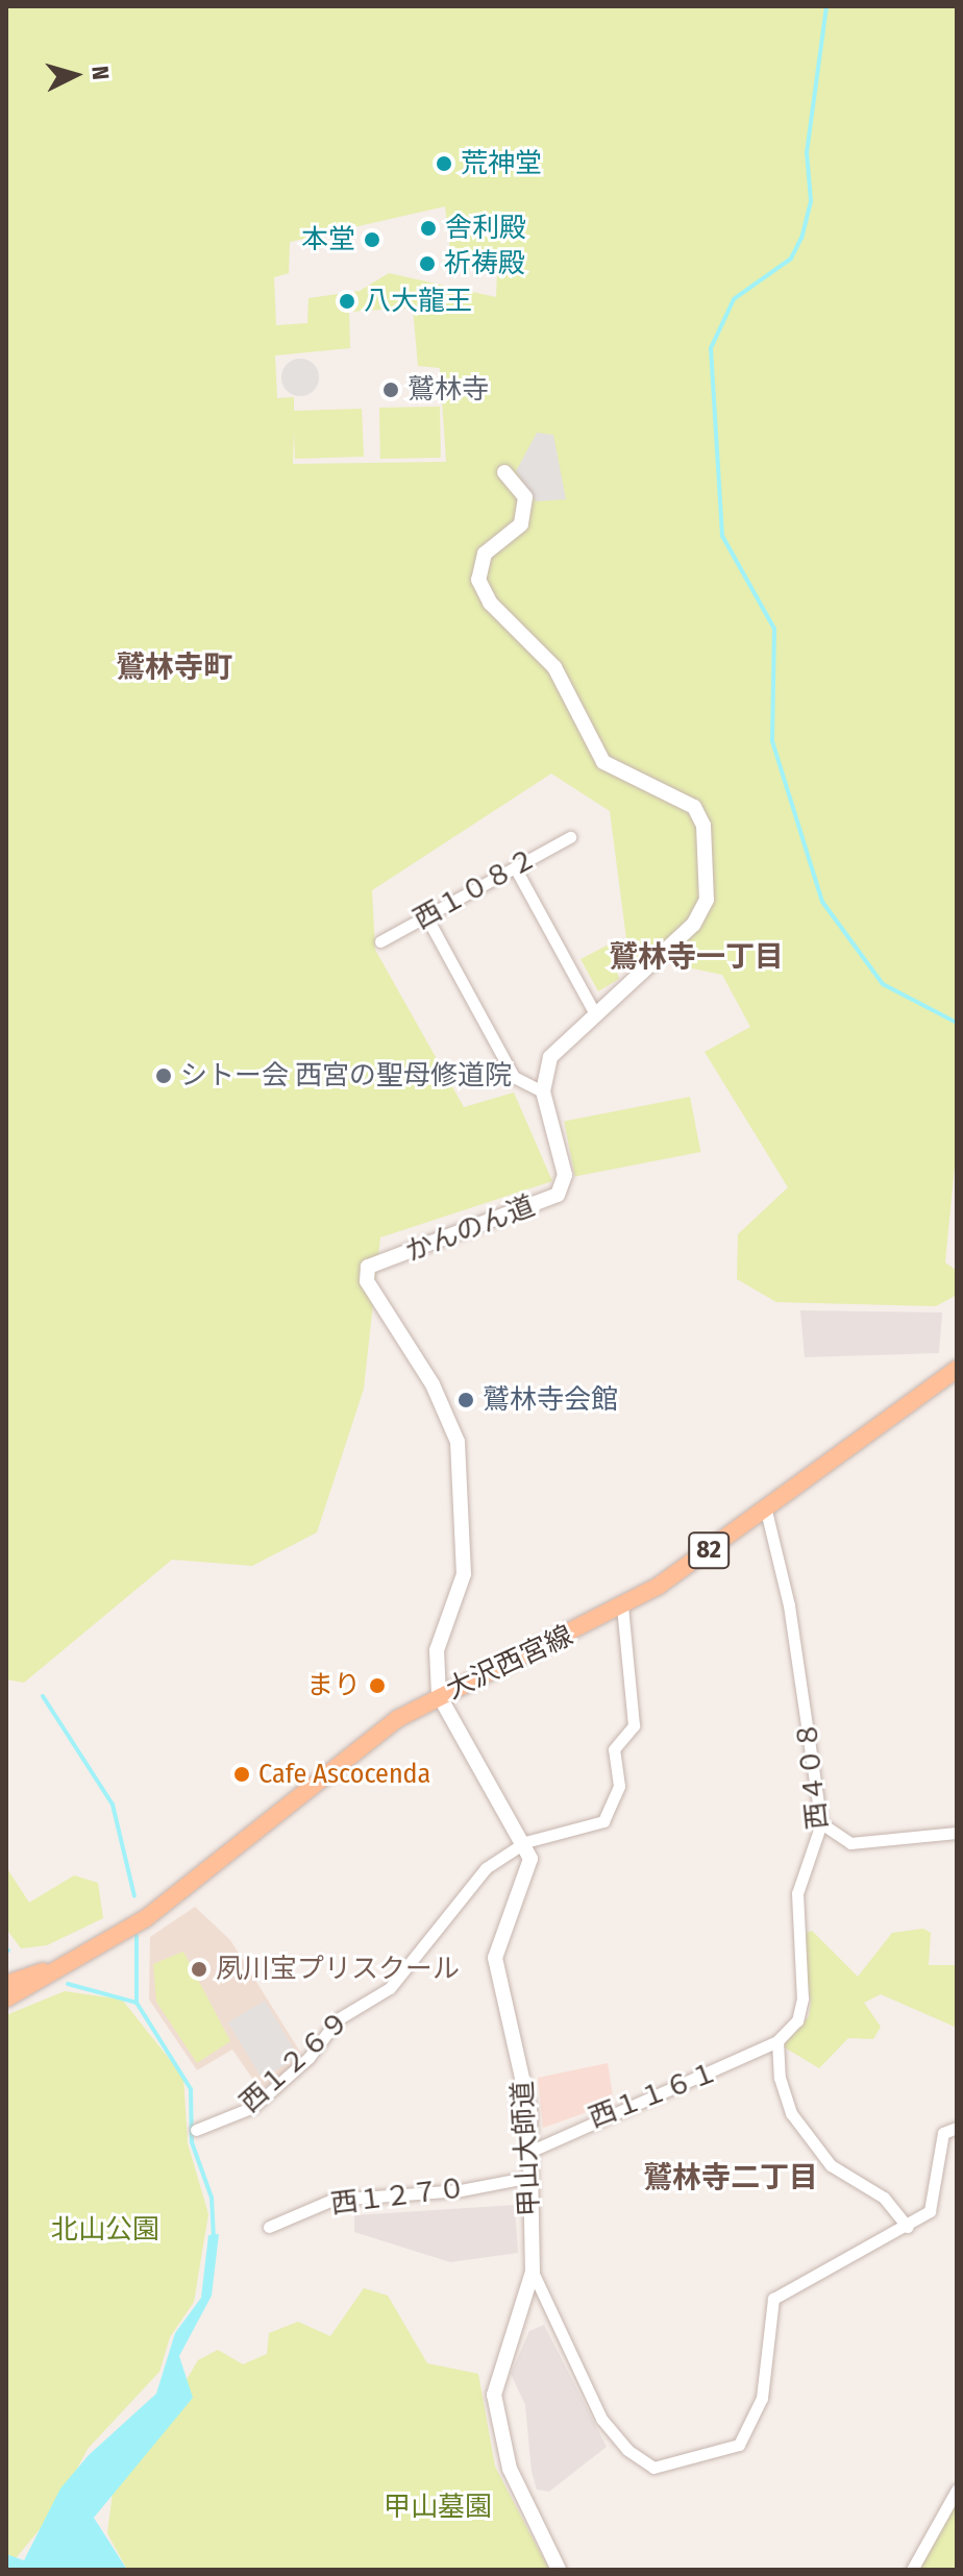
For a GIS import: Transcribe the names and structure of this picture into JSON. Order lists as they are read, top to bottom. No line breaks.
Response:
{"streets":{"main road":["82","大沢西宮線"],"street":["西１０８２","かんのん道","西４０８","西１２６９","西１１６１","甲山大師道","西１２７０"]},"crossings":[["かんのん道","大沢西宮線"],["大沢西宮線","西４０８"],["西４０８","西１１６１"],["西１２６９","甲山大師道"],["西１１６１","甲山大師道"],["甲山大師道","西１２７０"]],"districts":["鷲林寺町","鷲林寺一丁目","鷲林寺二丁目"],"parks":["北山公園","甲山墓園"],"places":["荒神堂","舎利殿","本堂","祈祷殿","八大龍王","鷲林寺","シトー会 西宮の聖母修道院","鷲林寺会館","まり","Cafe Ascocenda","夙川宝プリスクール"],"north":"right"}
